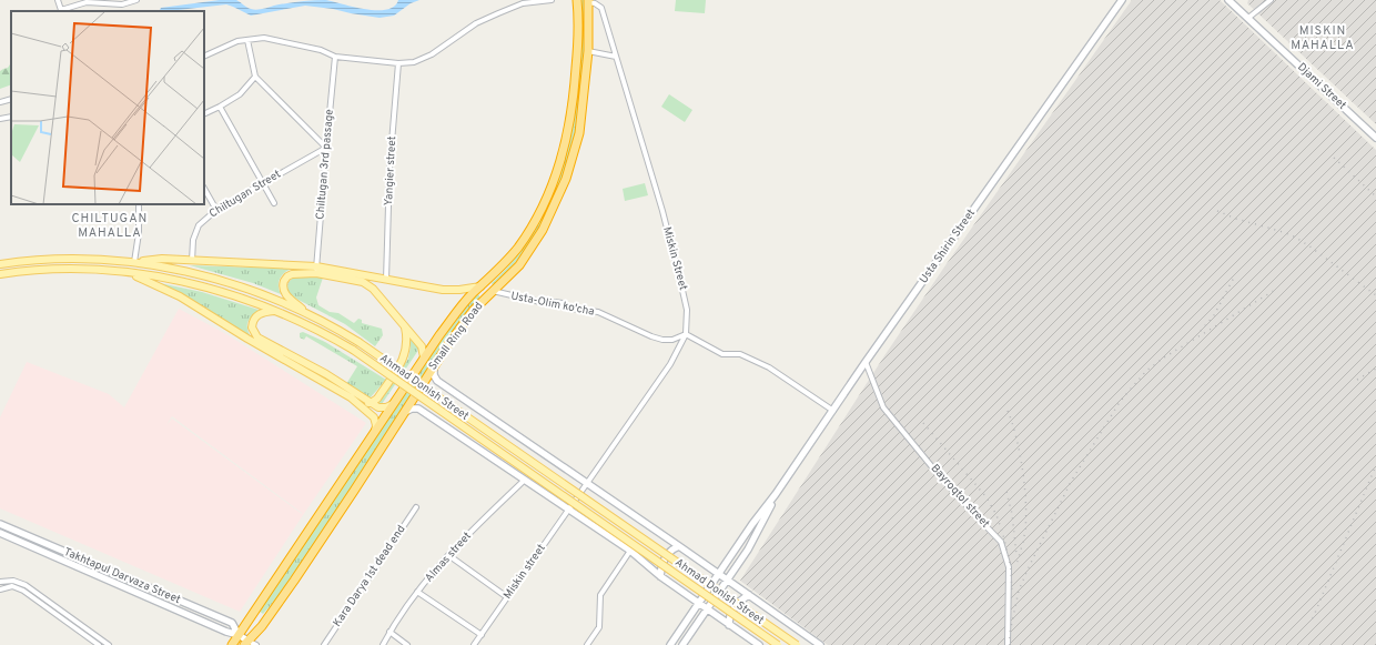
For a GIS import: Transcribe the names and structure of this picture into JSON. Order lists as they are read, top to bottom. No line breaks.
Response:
{"streets":{"highway":["Small Ring Road"],"main road":["Djami Street","Usta Shirin Street","Ahmad Donish Street","Takhtapul Darvaza Street"],"street":["Chiltugan 3rd passage","Yangier street","Chiltugan Street","Miskin Street","Usta-Olim ko'cha","Bayroqtol street","Almas street","Miskin street","Kаra Darya 1st dead end"]},"crossings":[["Chiltugan 3rd passage","Chiltugan Street"],["Usta Shirin Street","Ahmad Donish Street"],["Usta Shirin Street","Bayroqtol street"],["Miskin Street","Usta-Olim ko'cha"],["Miskin Street","Small Ring Road"],["Miskin Street","Ahmad Donish Street"],["Miskin Street","Miskin street"],["Usta-Olim ko'cha","Small Ring Road"],["Small Ring Road","Ahmad Donish Street"],["Small Ring Road","Takhtapul Darvaza Street"],["Ahmad Donish Street","Almas street"],["Ahmad Donish Street","Miskin street"]],"districts":["MISKIN MAHALLA","CHILTUGАN MAHALLA"]}
